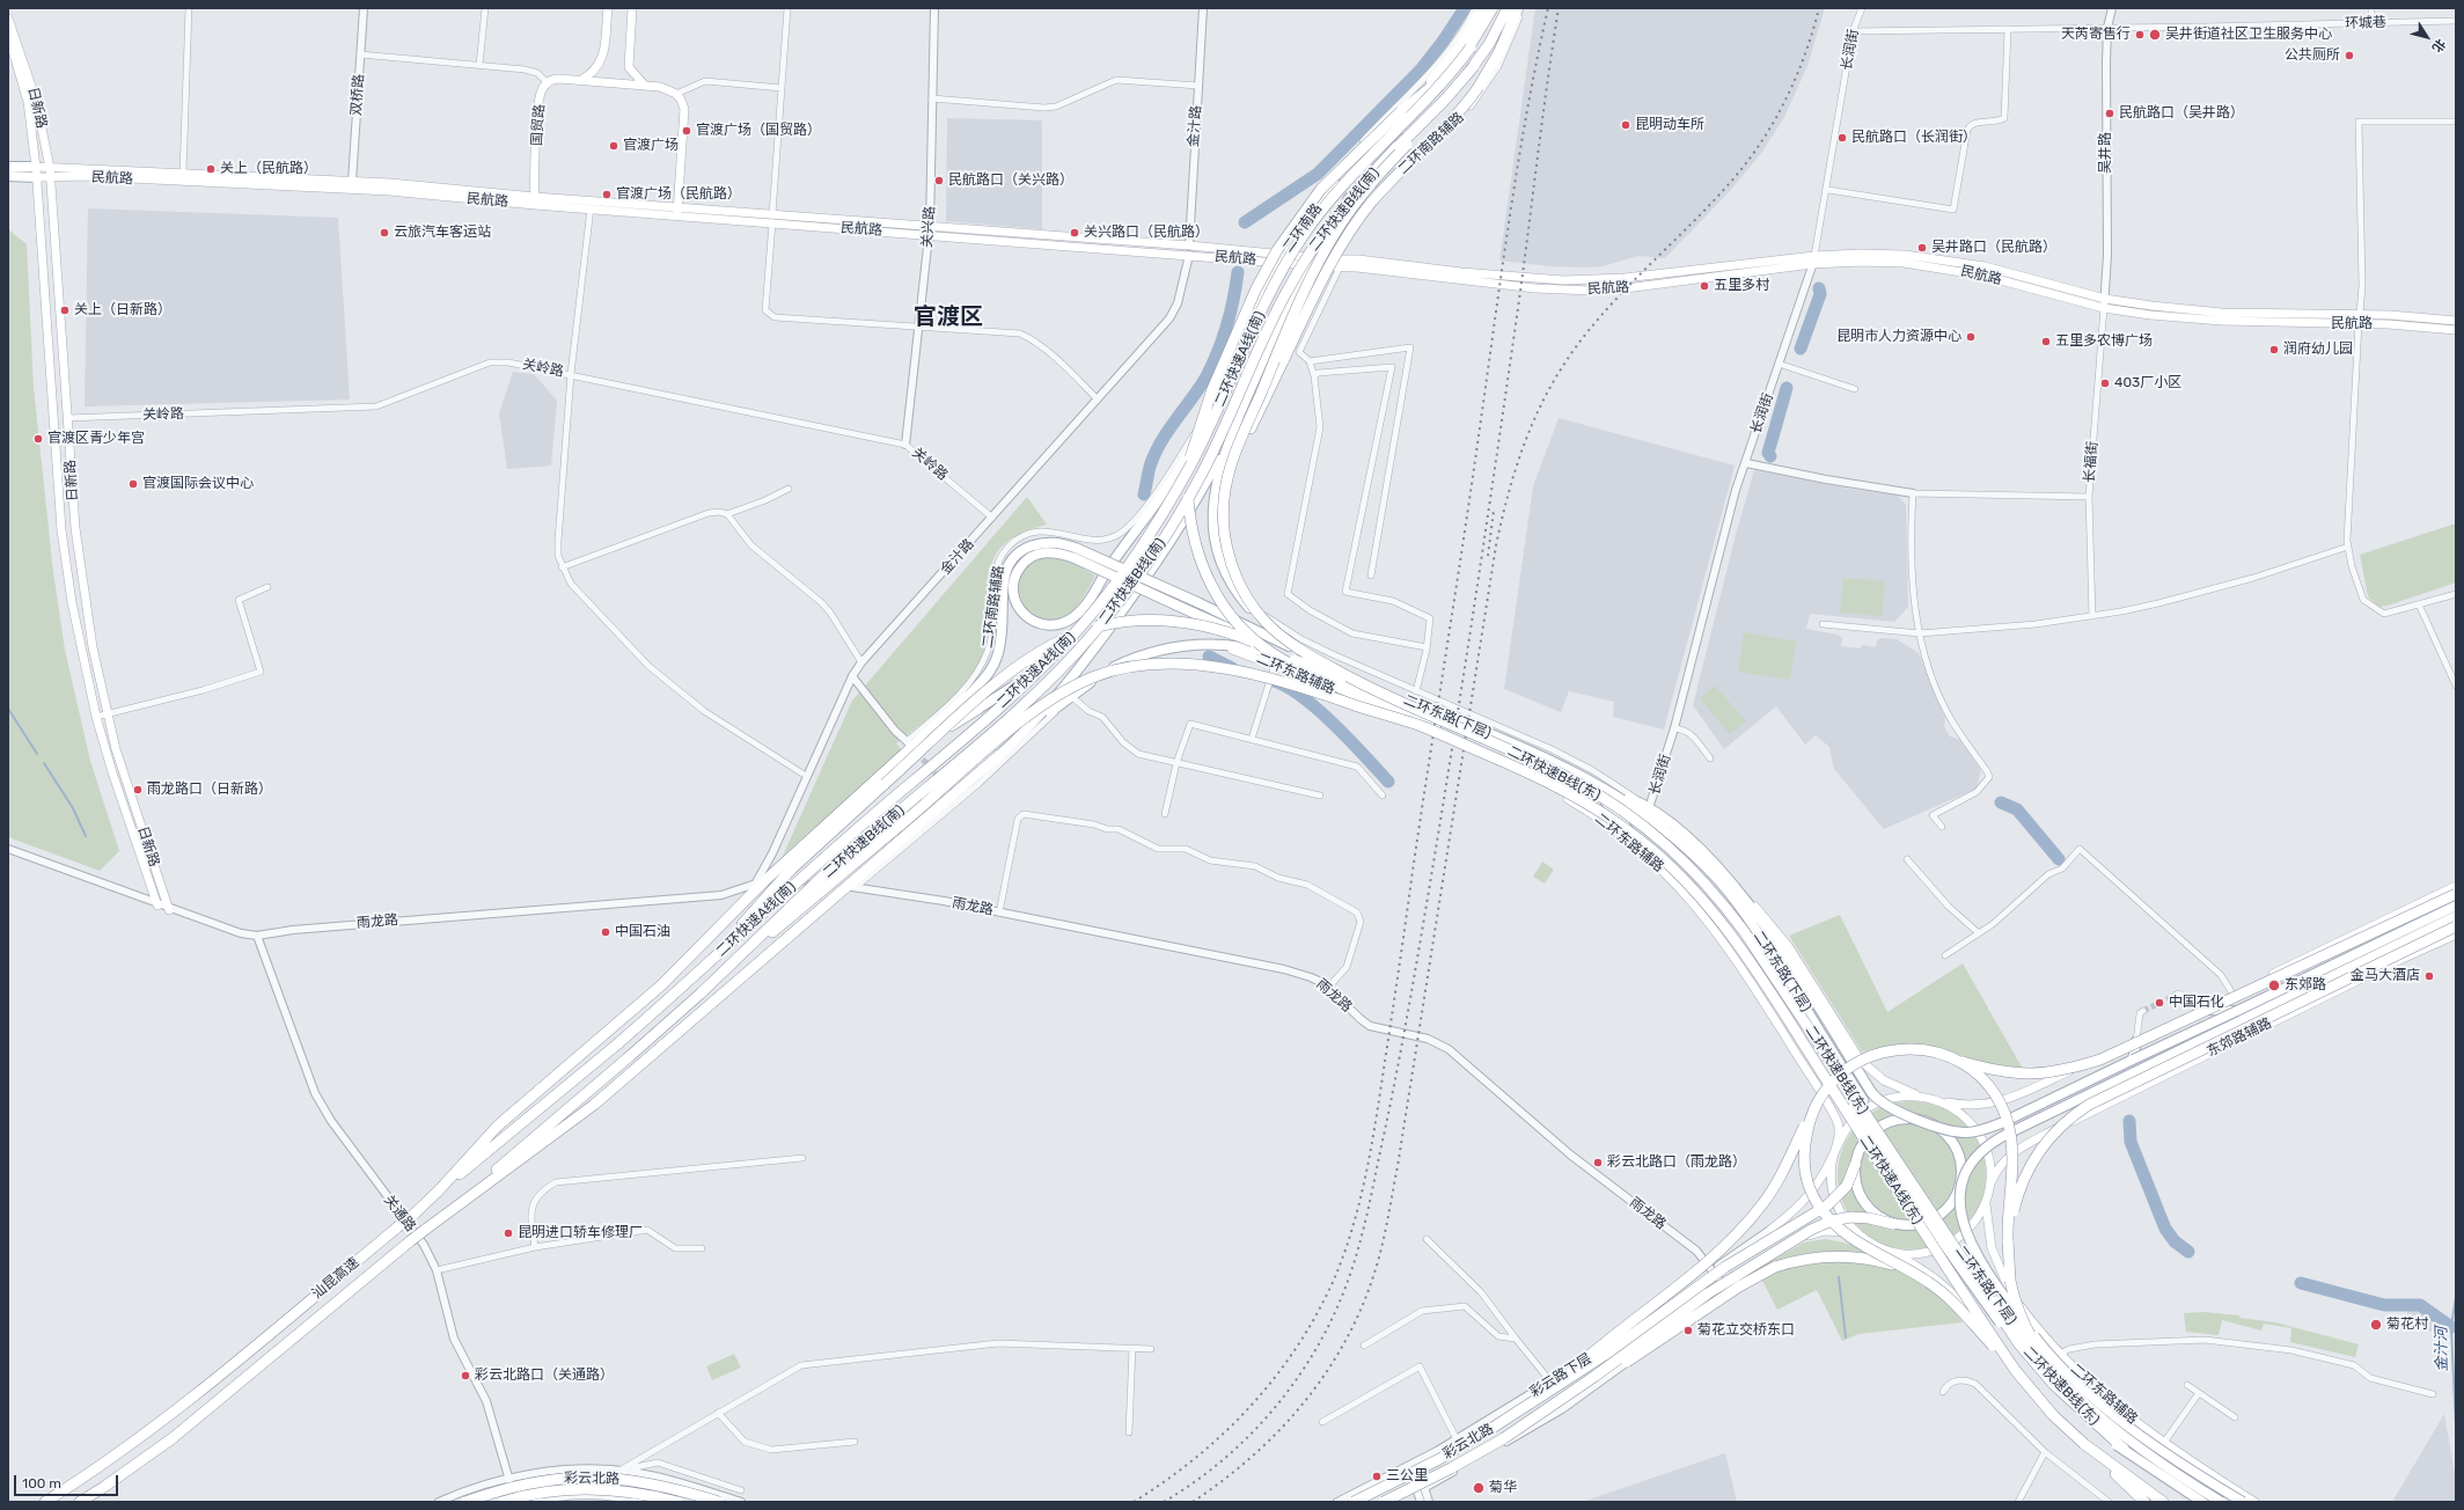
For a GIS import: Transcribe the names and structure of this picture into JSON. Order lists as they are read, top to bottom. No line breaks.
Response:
{"streets":{"highway":["二环快速B线(南)","二环快速A线(南)","二环快速B线(东)","二环快速A线(东)","汕昆高速","彩云北路"],"main road":["日新路","国贸路","民航路","二环南路","二环东路辅路","二环东路(下层)","东郊路辅路"],"street":["环城巷","长润街","双桥路","金汁路","二环南路辅路","吴井路","关兴路","关岭路","长福街","雨龙路","关通路","彩云路下层"]},"crossings":[["环城巷","长润街"],["环城巷","吴井路"],["长润街","民航路"],["长润街","二环东路(下层)"],["双桥路","民航路"],["日新路","民航路"],["日新路","关岭路"],["日新路","雨龙路"],["国贸路","民航路"],["金汁路","民航路"],["金汁路","关岭路"],["金汁路","雨龙路"],["二环南路辅路","民航路"],["二环南路辅路","二环南路"],["吴井路","民航路"],["吴井路","长福街"],["民航路","关兴路"],["民航路","二环南路"],["民航路","长福街"],["二环快速B线(南)","二环南路"],["二环快速B线(南)","汕昆高速"],["关兴路","关岭路"],["二环南路","二环快速A线(南)"],["二环南路","二环东路(下层)"],["二环快速A线(南)","汕昆高速"],["二环东路辅路","东郊路辅路"],["二环东路(下层)","二环快速B线(东)"],["雨龙路","关通路"],["雨龙路","彩云路下层"]],"districts":["官渡区"],"water":["金汁河"],"places":["天芮寄售行","吴井街道社区卫生服务中心","公共厕所","民航路口（吴井路）","昆明动车所","官渡广场（国贸路）","民航路口（长润街）","官渡广场","关上（民航路）","民航路口（关兴路）","官渡广场（民航路）","云旅汽车客运站","关兴路口（民航路）","吴井路口（民航路）","五里多村","关上（日新路）","昆明市人力资源中心","五里多农博广场","润府幼儿园","403厂小区","官渡区青少年宫","官渡国际会议中心","雨龙路口（日新路）","中国石油","金马大酒店","东郊路","中国石化","彩云北路口（雨龙路）","昆明进口轿车修理厂","菊花村","菊花立交桥东口","彩云北路口（关通路）","三公里","菊华"],"scale_bar":"100 m","north":"bottom right"}
